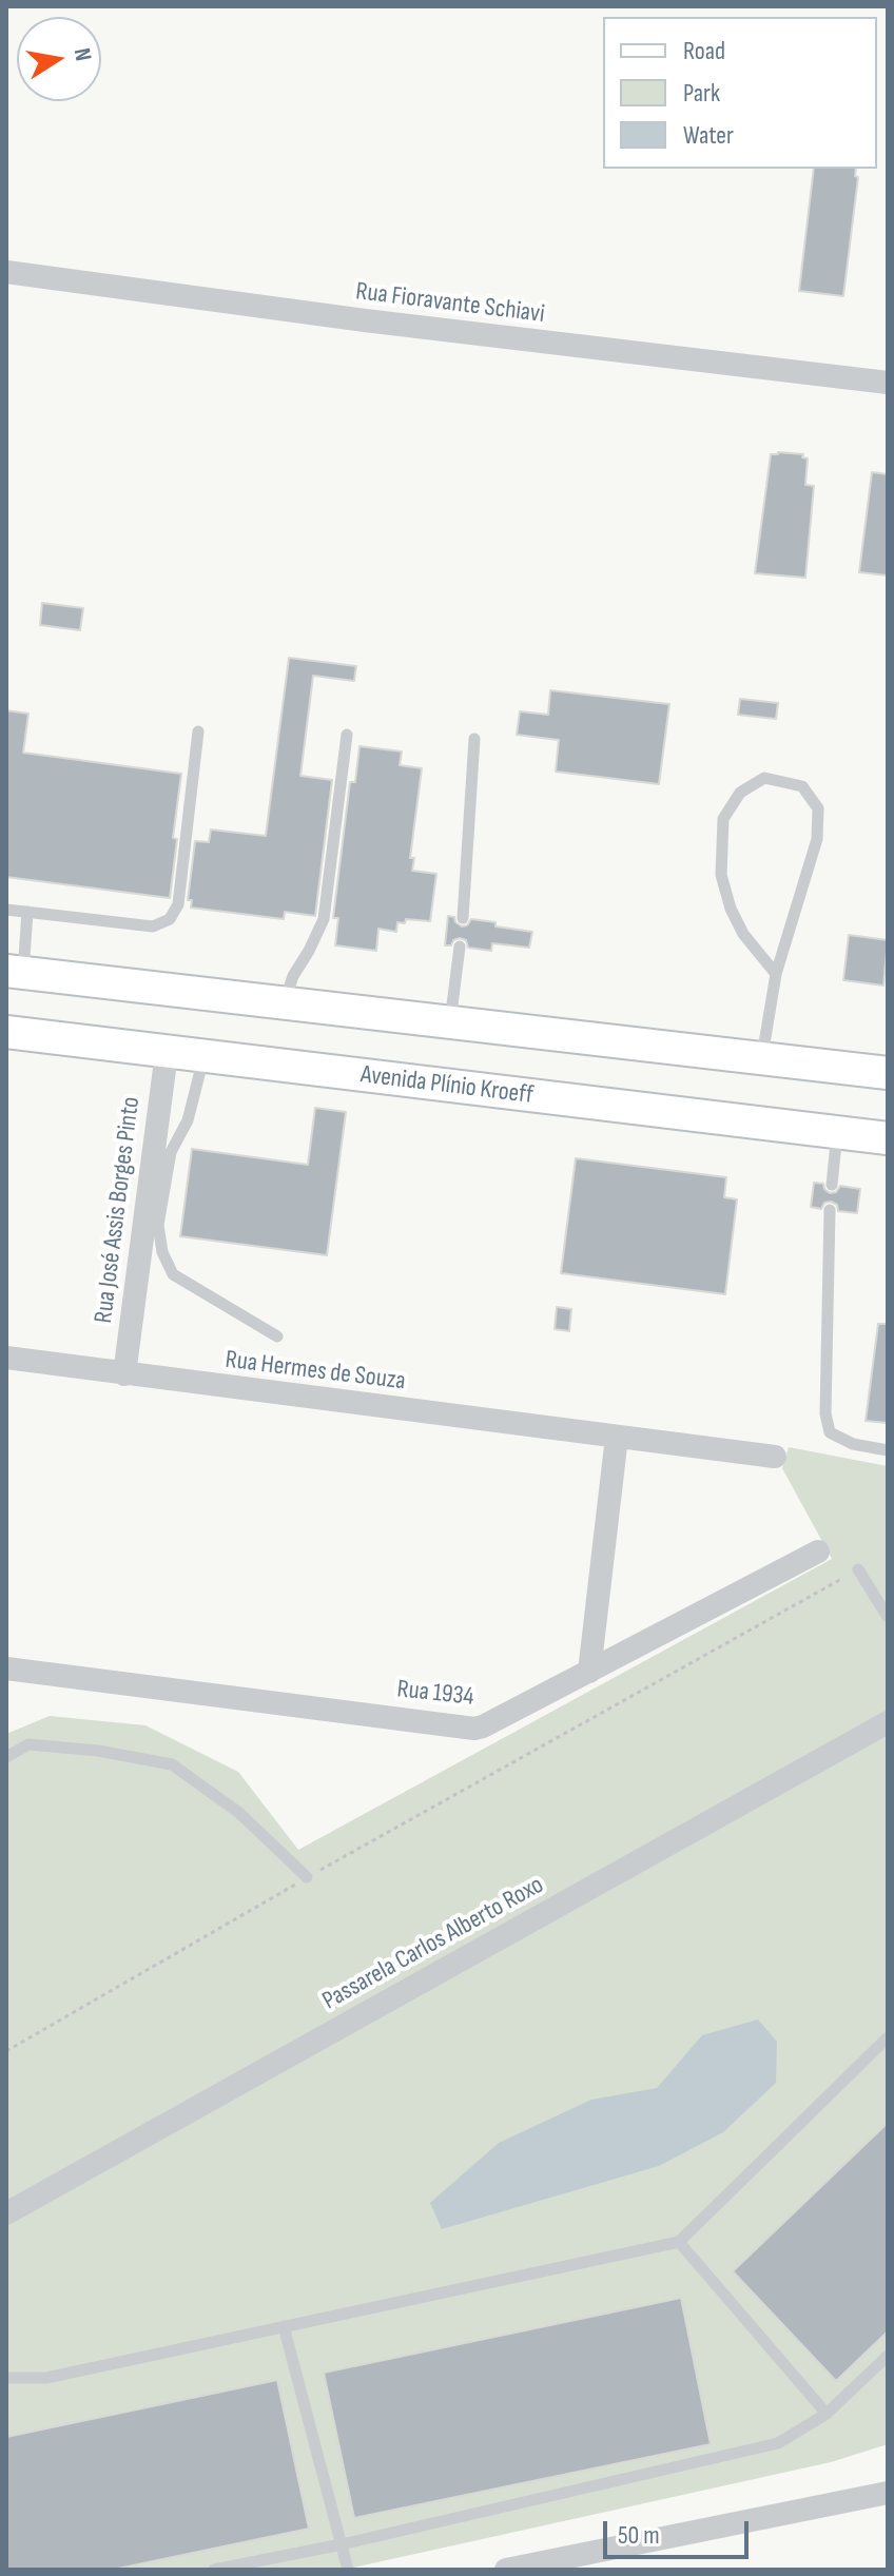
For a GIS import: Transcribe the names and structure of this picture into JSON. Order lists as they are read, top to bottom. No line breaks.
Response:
{"streets":{"main road":["Avenida Plínio Kroeff"],"street":["Rua Fioravante Schiavi","Rua José Assis Borges Pinto","Rua Hermes de Souza","Rua 1934","Passarela Carlos Alberto Roxo"]},"crossings":[["Avenida Plínio Kroeff","Rua José Assis Borges Pinto"],["Rua José Assis Borges Pinto","Rua Hermes de Souza"]],"legend":["Road","Park","Water"],"scale_bar":"50 m","north":"right"}
